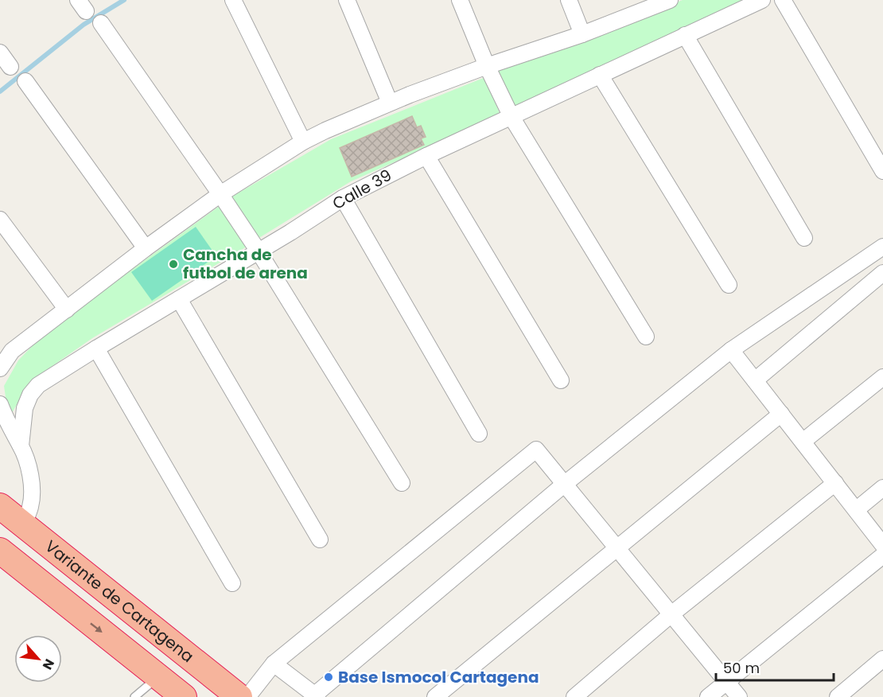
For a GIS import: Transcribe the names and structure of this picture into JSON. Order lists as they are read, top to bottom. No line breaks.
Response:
{"streets":{"highway":["Variante de Cartagena"],"street":["Calle 39"]},"crossings":[["Calle 39","Variante de Cartagena"]],"places":["Cancha de futbol de arena","Base Ismocol Cartagena"],"scale_bar":"50 m","north":"bottom right"}
